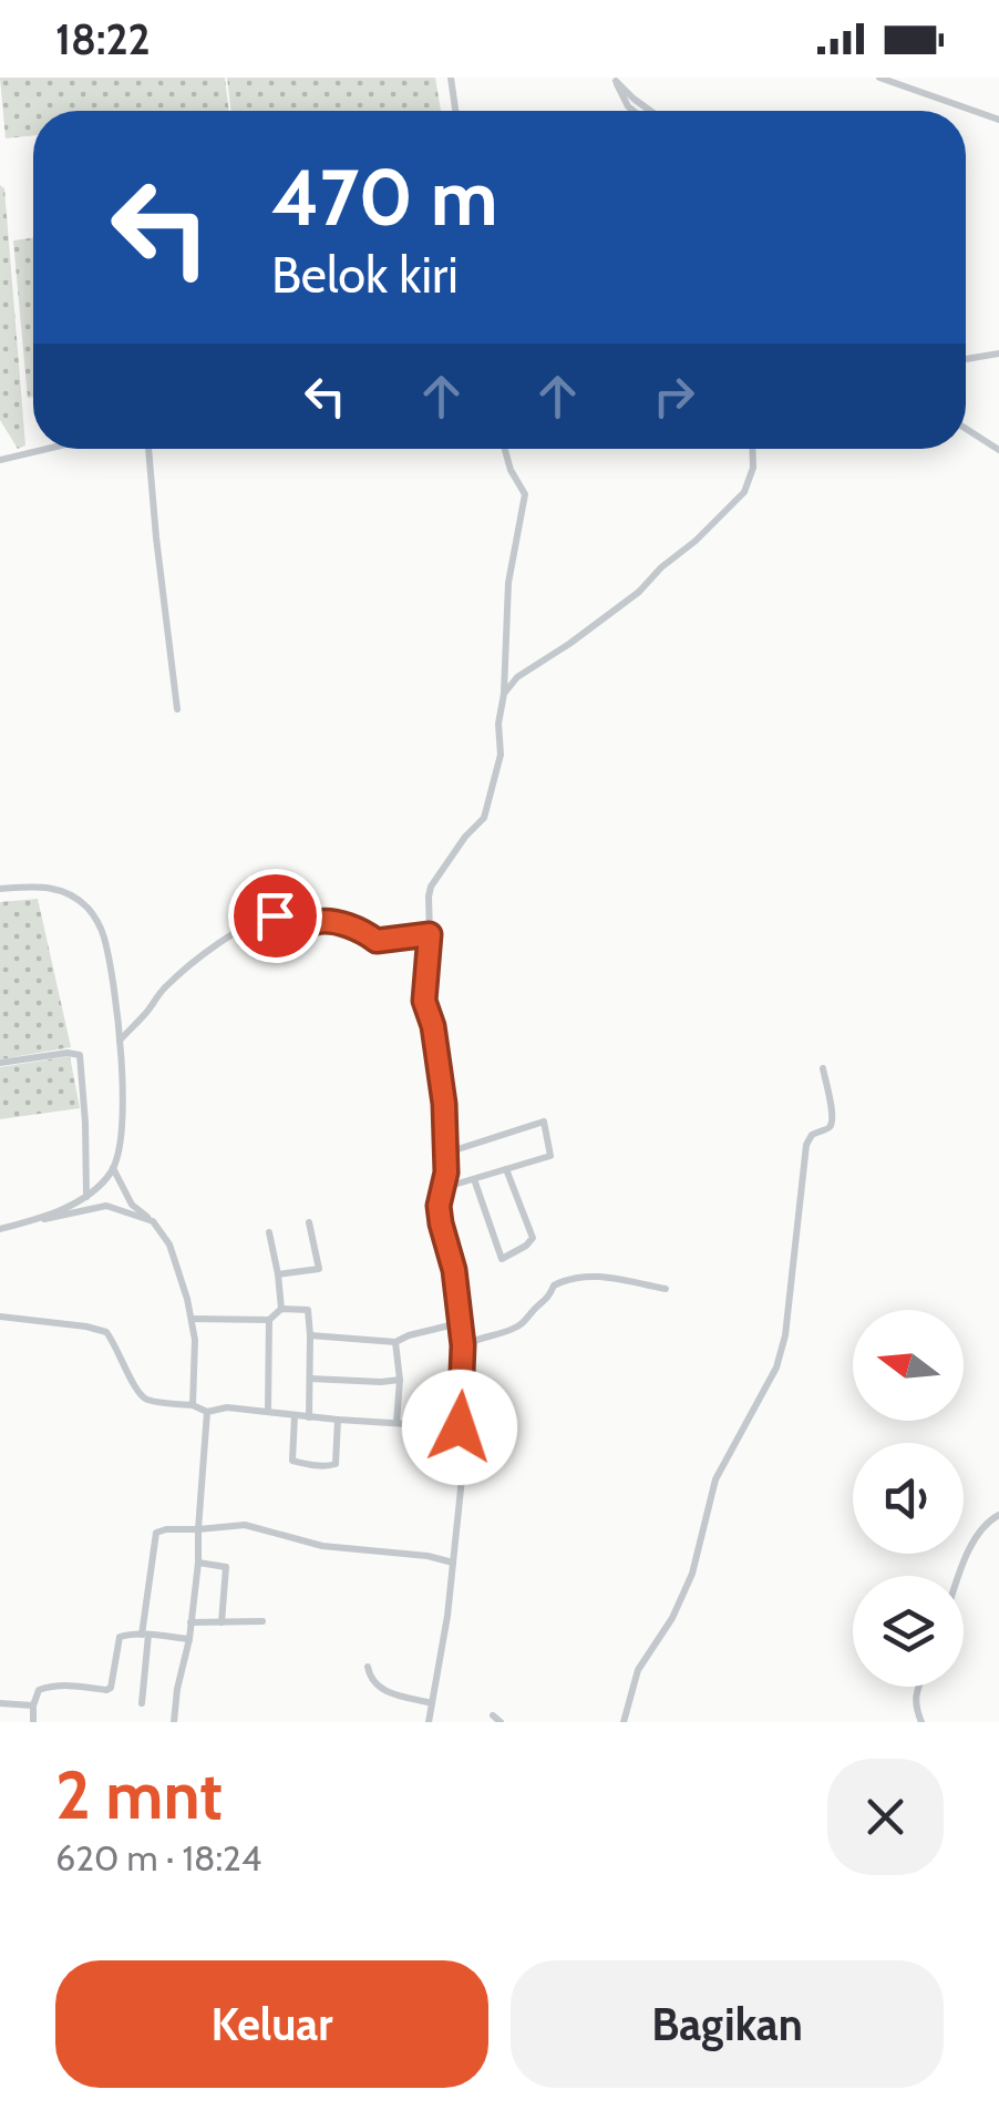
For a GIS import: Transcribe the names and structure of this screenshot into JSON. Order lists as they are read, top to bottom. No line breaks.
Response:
{"north":"left","page":{"status":"18:22","turn":["470 m","Belok kiri"],"heading":["2 mnt","620 m · 18:24"],"buttons":["Keluar","Bagikan"]}}
